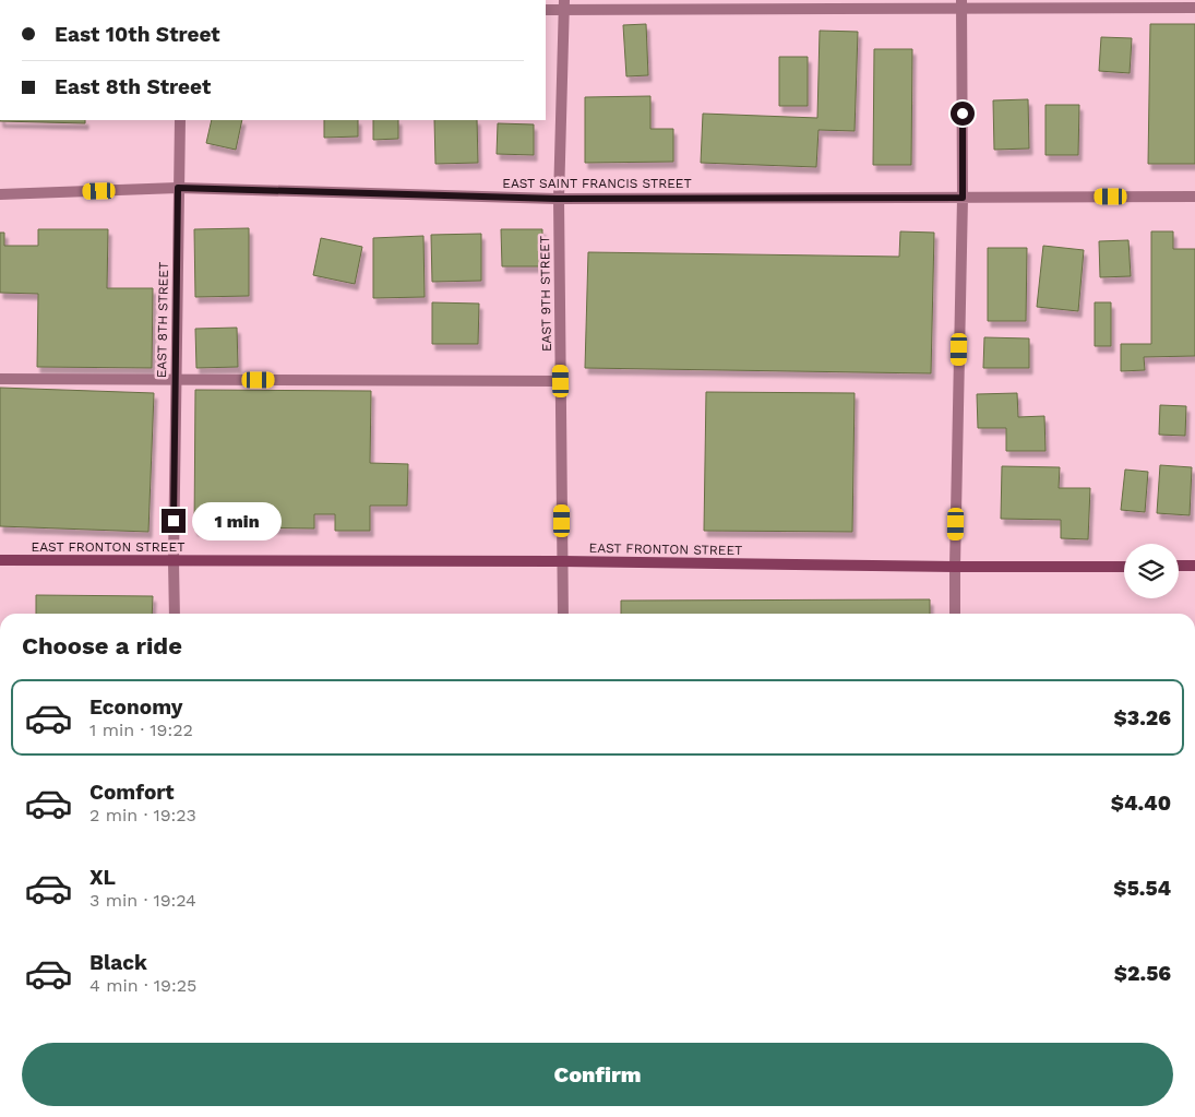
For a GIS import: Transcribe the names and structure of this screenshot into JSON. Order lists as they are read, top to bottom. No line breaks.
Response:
{"streets":{"main road":["EAST FRONTON STREET"],"street":["EAST SAINT FRANCIS STREET","EAST 9TH STREET","EAST 8TH STREET"]},"crossings":[["EAST SAINT FRANCIS STREET","EAST 9TH STREET"],["EAST SAINT FRANCIS STREET","EAST 8TH STREET"],["EAST 9TH STREET","EAST FRONTON STREET"],["EAST 8TH STREET","EAST FRONTON STREET"]],"page":{"banner":["East 10th Street","East 8th Street"],"bubble":"1 min","heading":"Choose a ride","list":[{"name":"Economy","note":"1 min · 19:22","value":"$3.26"},{"name":"Comfort","note":"2 min · 19:23","value":"$4.40"},{"name":"XL","note":"3 min · 19:24","value":"$5.54"},{"name":"Black","note":"4 min · 19:25","value":"$2.56"}],"buttons":"Confirm"}}
